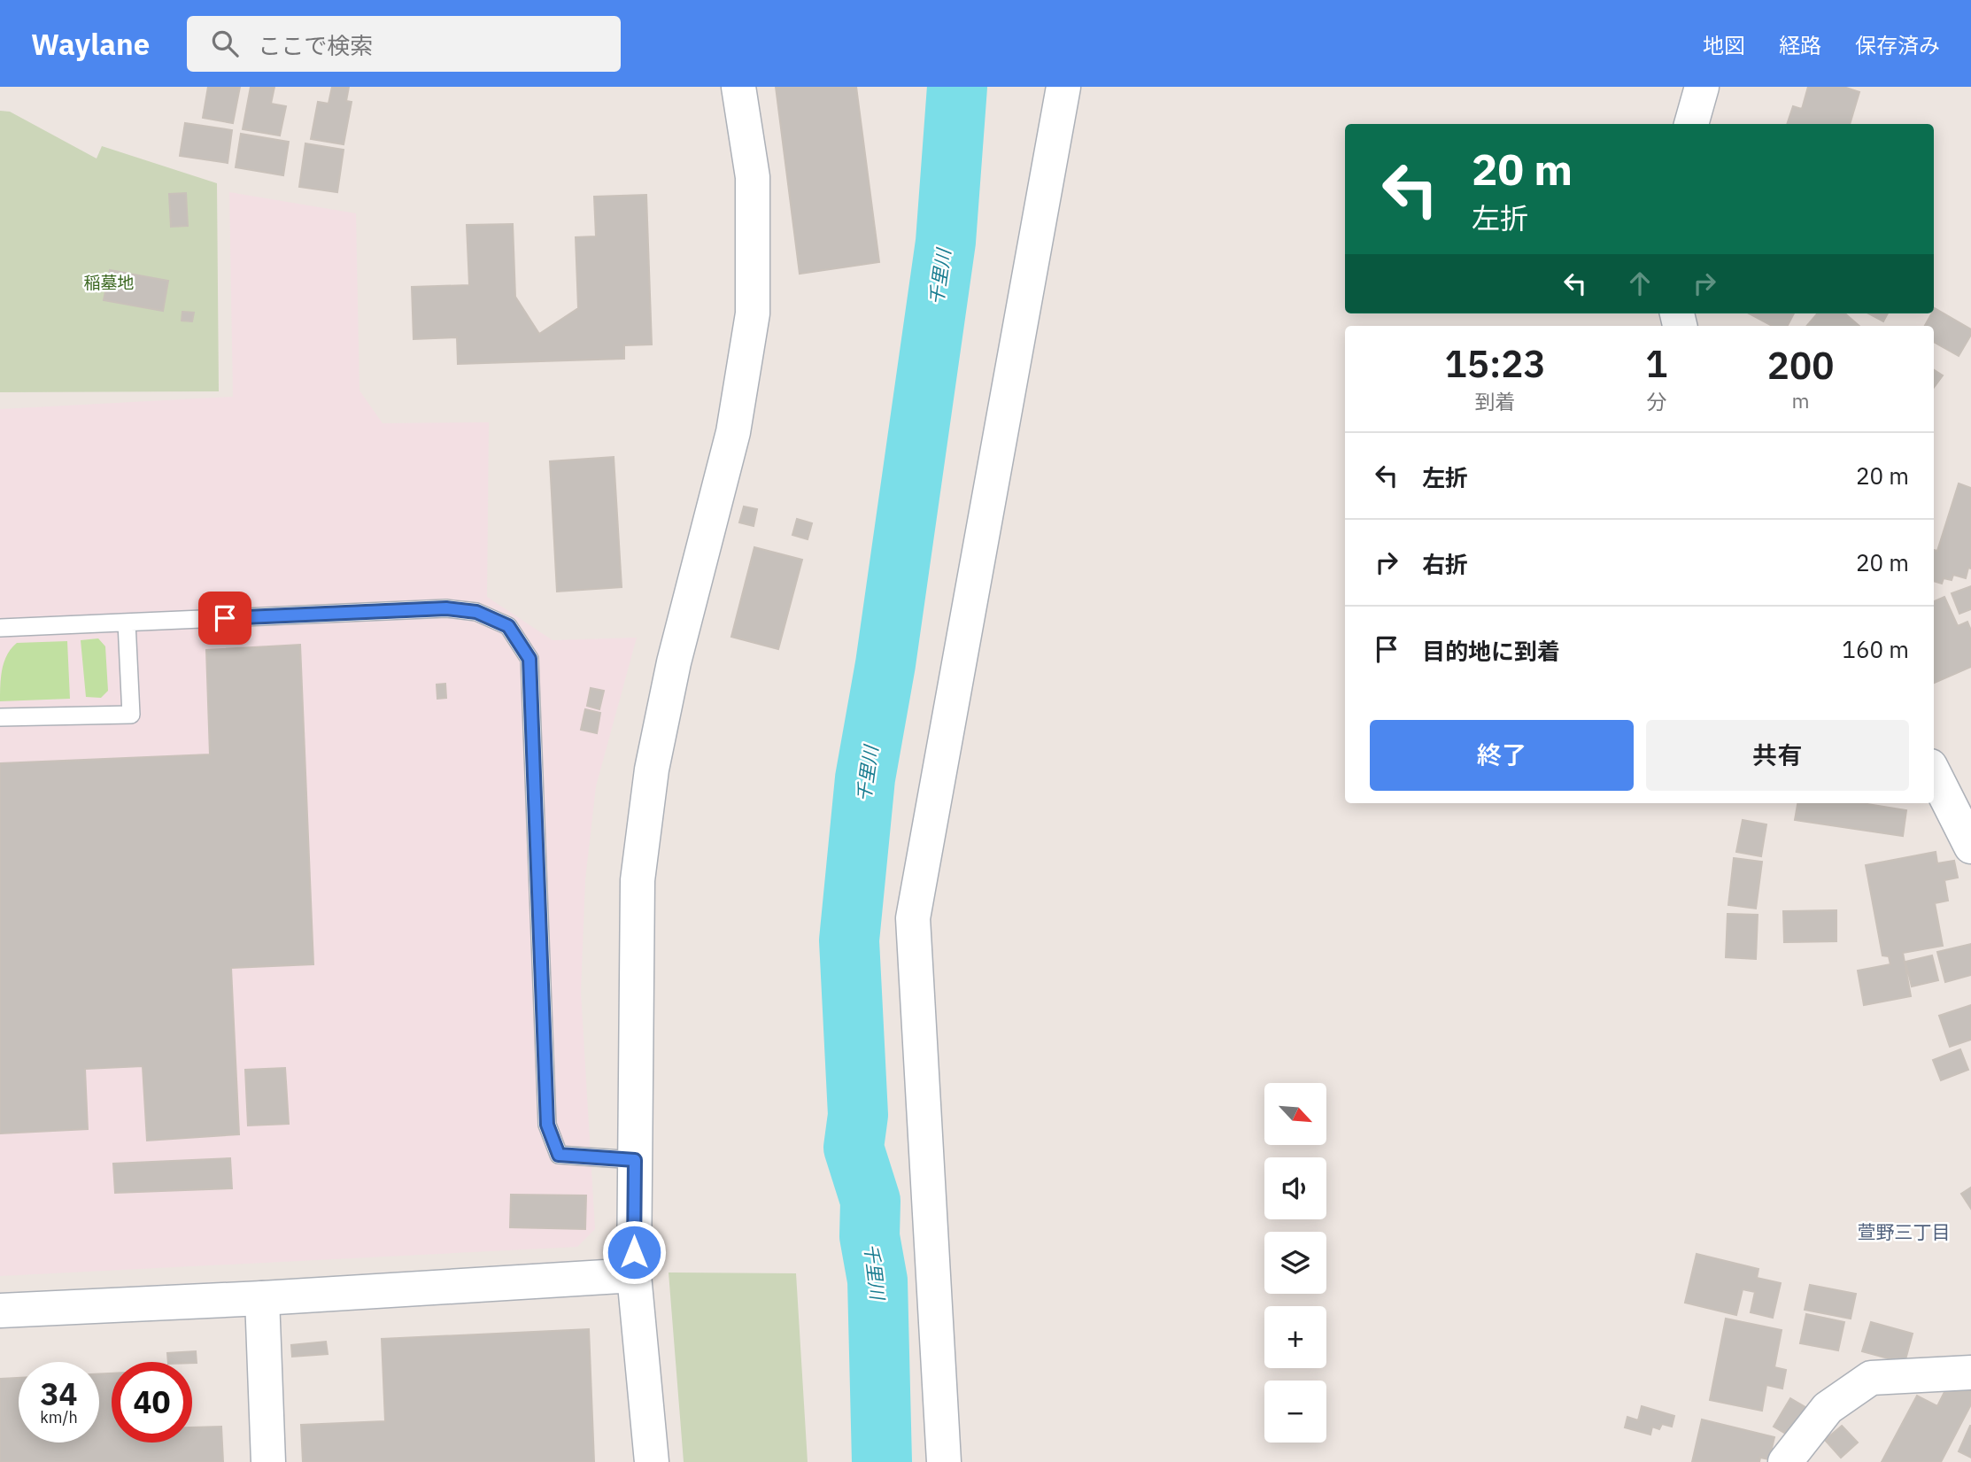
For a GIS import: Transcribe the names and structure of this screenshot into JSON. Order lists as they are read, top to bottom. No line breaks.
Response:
{"districts":["萱野三丁目"],"water":["千里川"],"parks":["稲墓地"],"north":"bottom right","page":{"header":"Waylane","search":"ここで検索","nav":["地図","経路","保存済み"],"turn":["20 m","左折"],"eta":["15:23","到着","1","分","200","m"],"list":[{"name":"左折","value":"20 m"},{"name":"右折","value":"20 m"},{"name":"目的地に到着","value":"160 m"}],"buttons":["終了","共有"],"map_buttons":["+","−"],"speed":"34 km/h","limit":"40"}}
